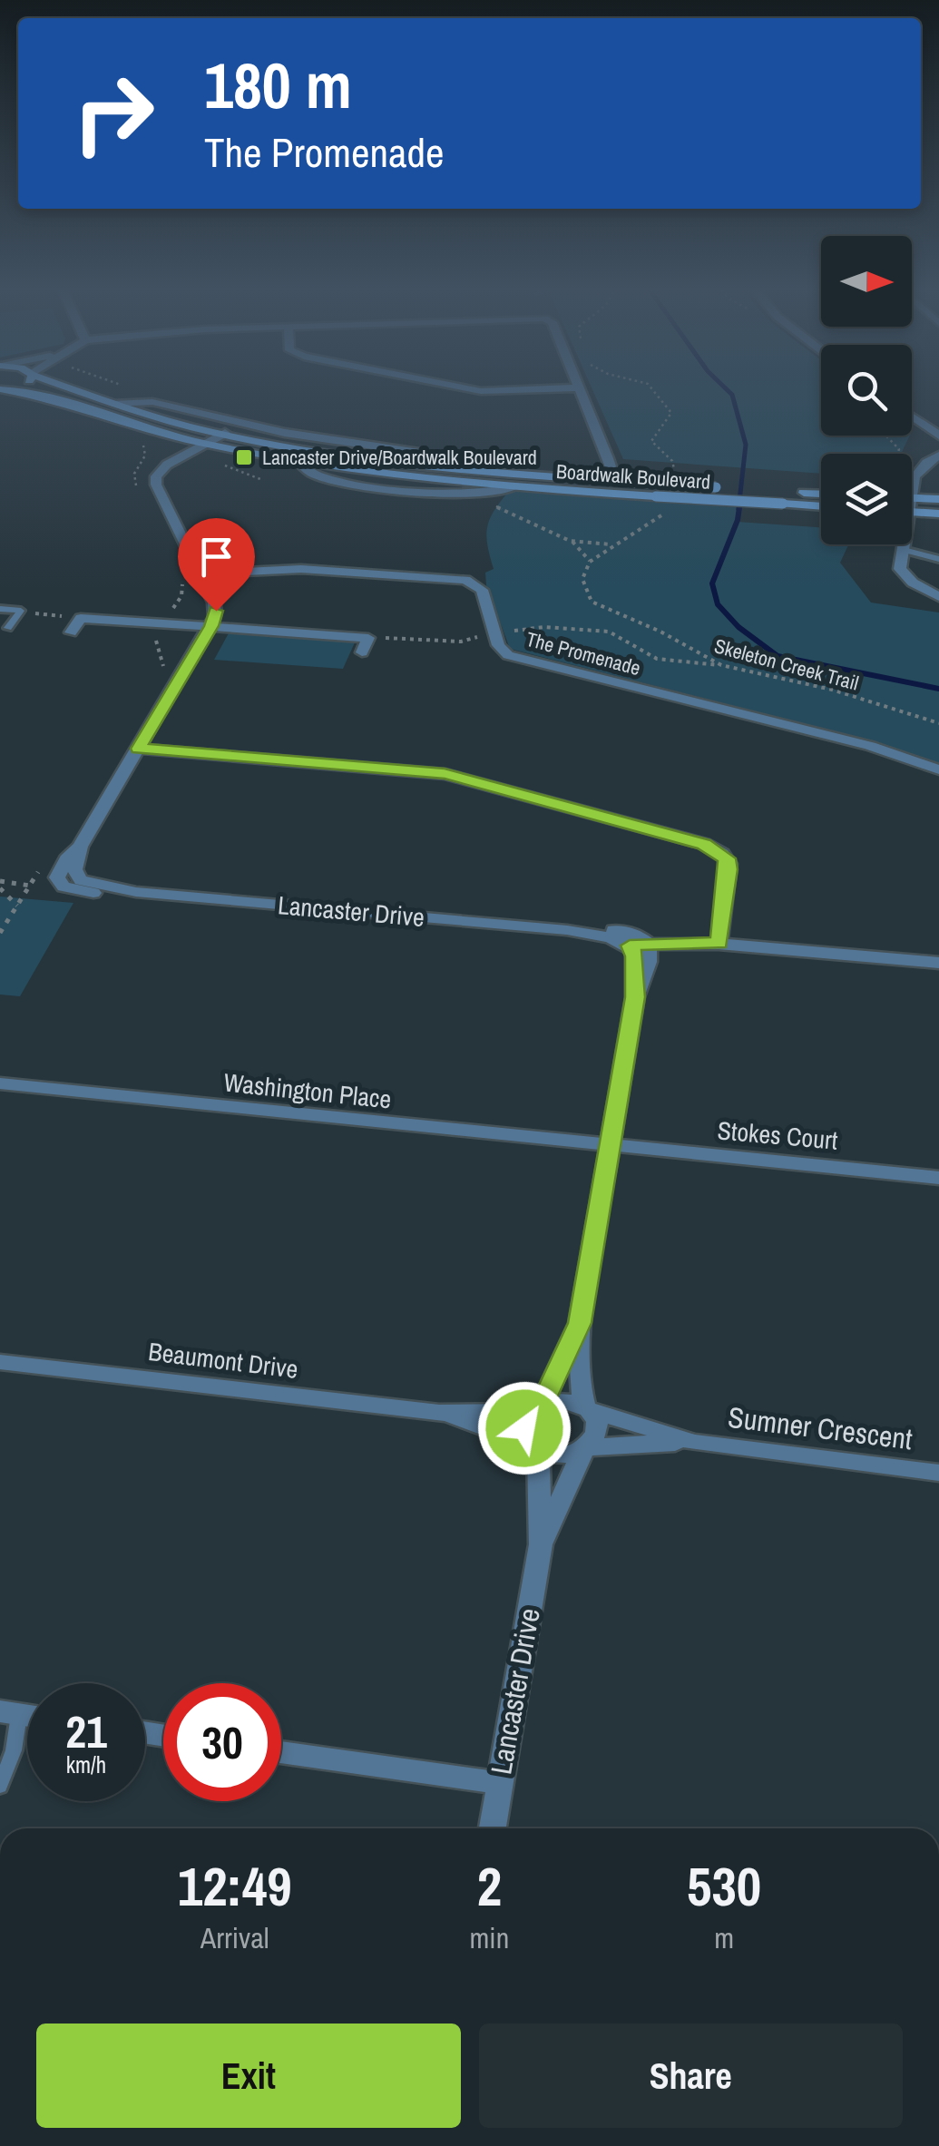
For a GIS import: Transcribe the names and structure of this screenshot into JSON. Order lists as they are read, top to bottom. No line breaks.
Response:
{"streets":{"main road":["Boardwalk Boulevard"],"street":["The Promenade","Lancaster Drive","Washington Place","Stokes Court","Beaumont Drive","Sumner Crescent"],"path":["Skeleton Creek Trail"]},"crossings":[["Lancaster Drive","Sumner Crescent"],["Washington Place","Stokes Court"]],"places":{"transit":["Lancaster Drive/Boardwalk Boulevard"]},"north":"right","page":{"turn":["180 m","The Promenade"],"speed":"21 km/h","limit":"30","eta":["12:49","Arrival","2","min","530","m"],"buttons":["Exit","Share"]}}
